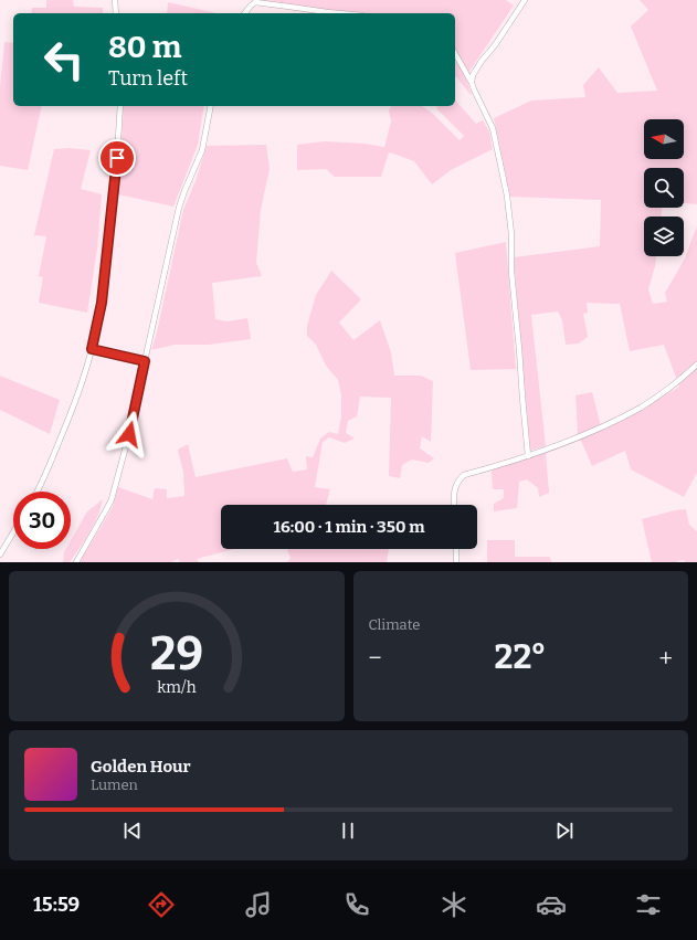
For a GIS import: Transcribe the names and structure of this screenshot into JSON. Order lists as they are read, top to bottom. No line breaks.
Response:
{"north":"left","page":{"turn":["80 m","Turn left"],"limit":"30","trip":"16:00 · 1 min · 350 m","tile":"Climate","heat":["−","22°","+"],"song":["Golden Hour","Lumen"],"tabs":"15:59","gauge":["29","km/h"]}}
